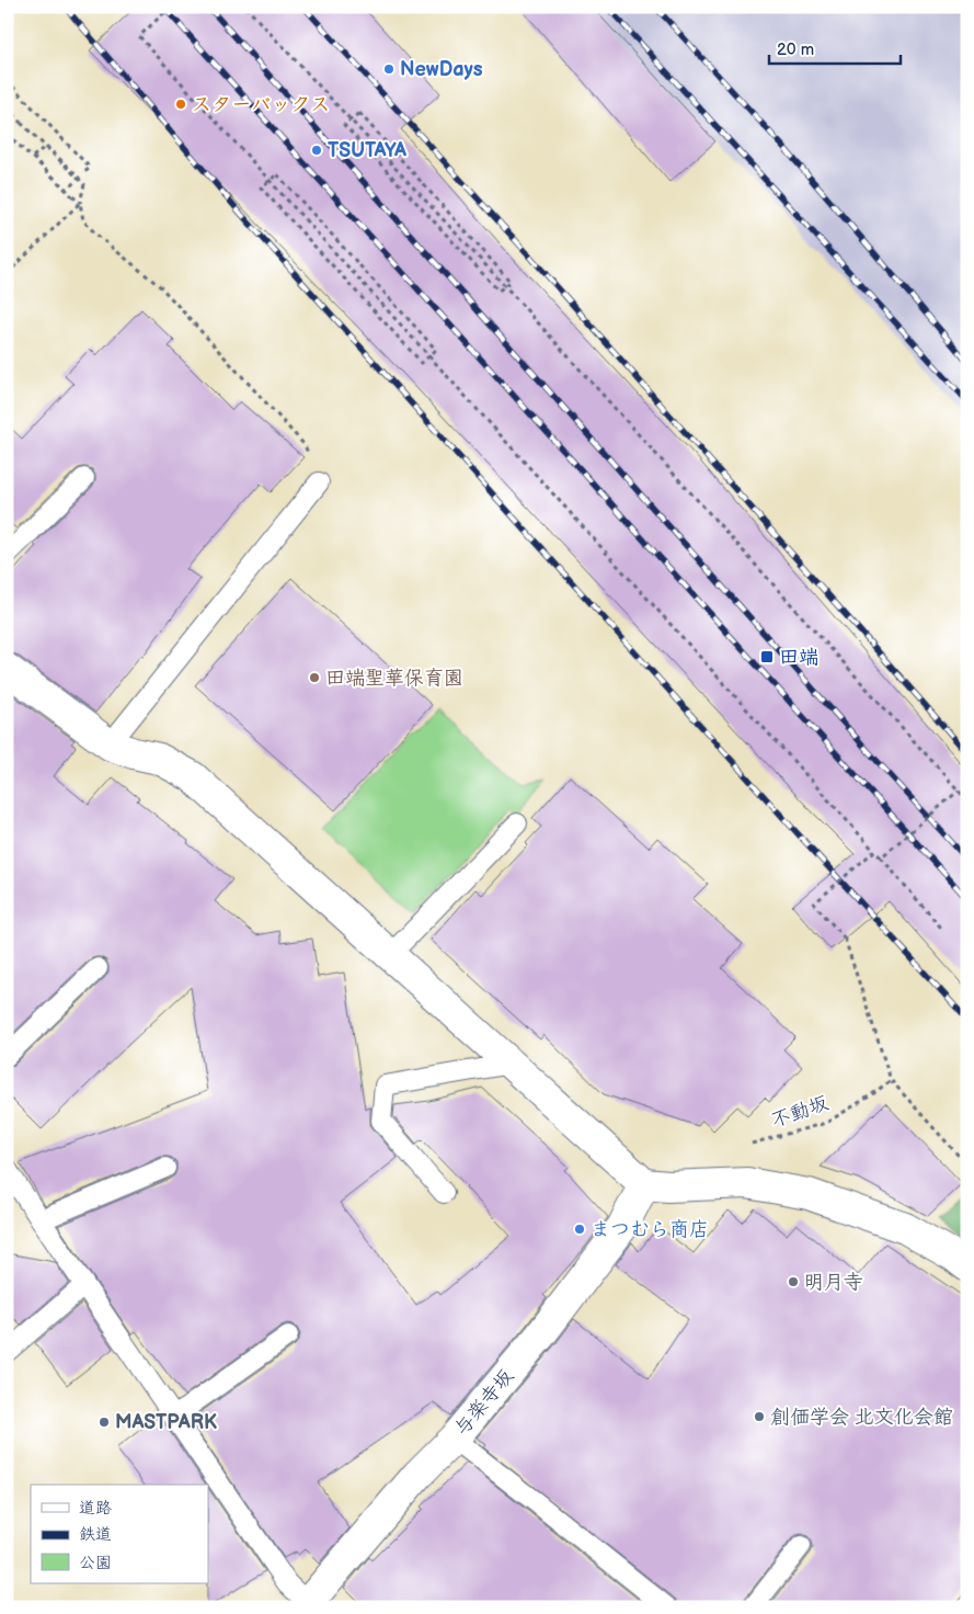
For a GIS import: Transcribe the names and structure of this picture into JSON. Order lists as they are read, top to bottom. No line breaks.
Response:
{"streets":{"street":["与楽寺坂"],"path":["不動坂"]},"places":{"other":["NewDays","スターバックス","TSUTAYA","田端聖華保育園","まつむら商店","明月寺","創価学会 北文化会館","MASTPARK"],"transit":["田端"]},"legend":["道路","鉄道","公園"],"scale_bar":"20 m"}
